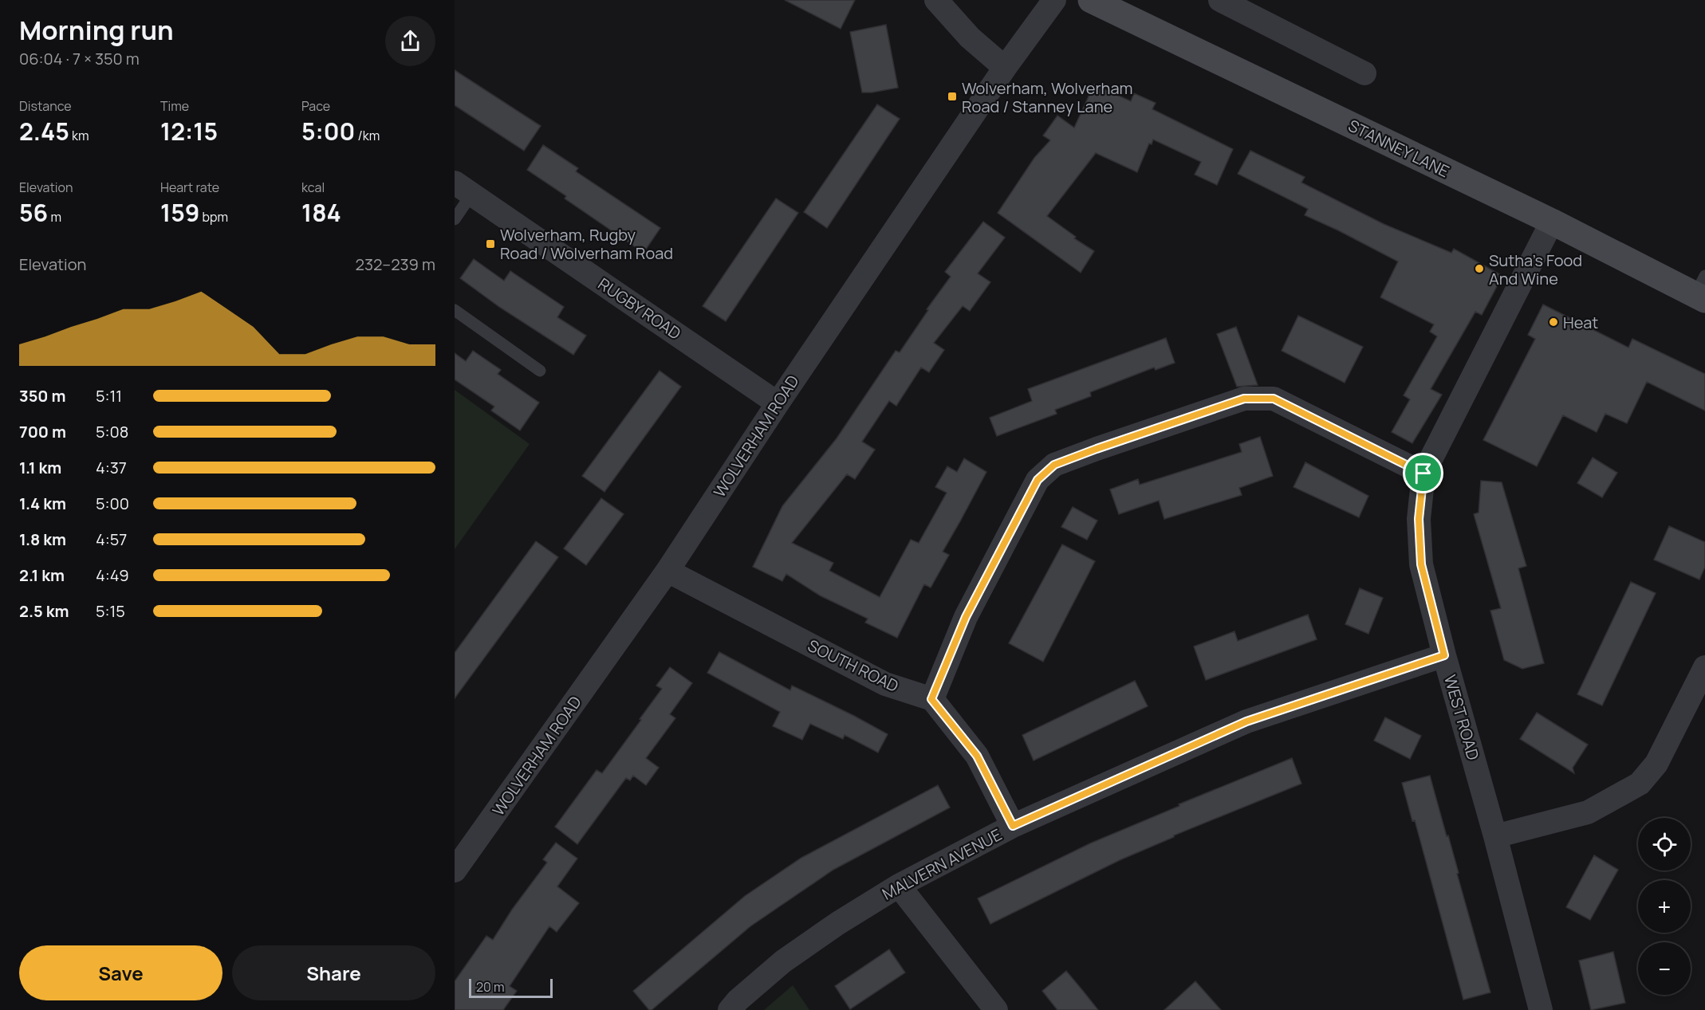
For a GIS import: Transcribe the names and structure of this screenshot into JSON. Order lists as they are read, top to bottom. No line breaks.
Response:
{"streets":{"main road":["STANNEY LANE"],"street":["RUGBY ROAD","WOLVERHAM ROAD","SOUTH ROAD","WEST ROAD","MALVERN AVENUE"]},"crossings":[["STANNEY LANE","WEST ROAD"],["RUGBY ROAD","WOLVERHAM ROAD"],["WOLVERHAM ROAD","SOUTH ROAD"],["WEST ROAD","MALVERN AVENUE"]],"places":{"transit":["Wolverham, Wolverham Road / Stanney Lane","Wolverham, Rugby Road / Wolverham Road"],"other":["Sutha's Food And Wine","Heat"]},"scale_bar":"20 m","page":{"heading":["Morning run","06:04 · 7 × 350 m"],"stats":[["Distance","2.45 km"],["Time","12:15"],["Pace","5:00 /km"],["Elevation","56 m"],["Heart rate","159 bpm"],["kcal","184"]],"chart":["Elevation","232–239 m"],"list":[{"name":"350 m","note":"5:11"},{"name":"700 m","note":"5:08"},{"name":"1.1 km","note":"4:37"},{"name":"1.4 km","note":"5:00"},{"name":"1.8 km","note":"4:57"},{"name":"2.1 km","note":"4:49"},{"name":"2.5 km","note":"5:15"}],"map_buttons":["+","−"],"buttons":["Save","Share"],"scale":"20 m"}}
